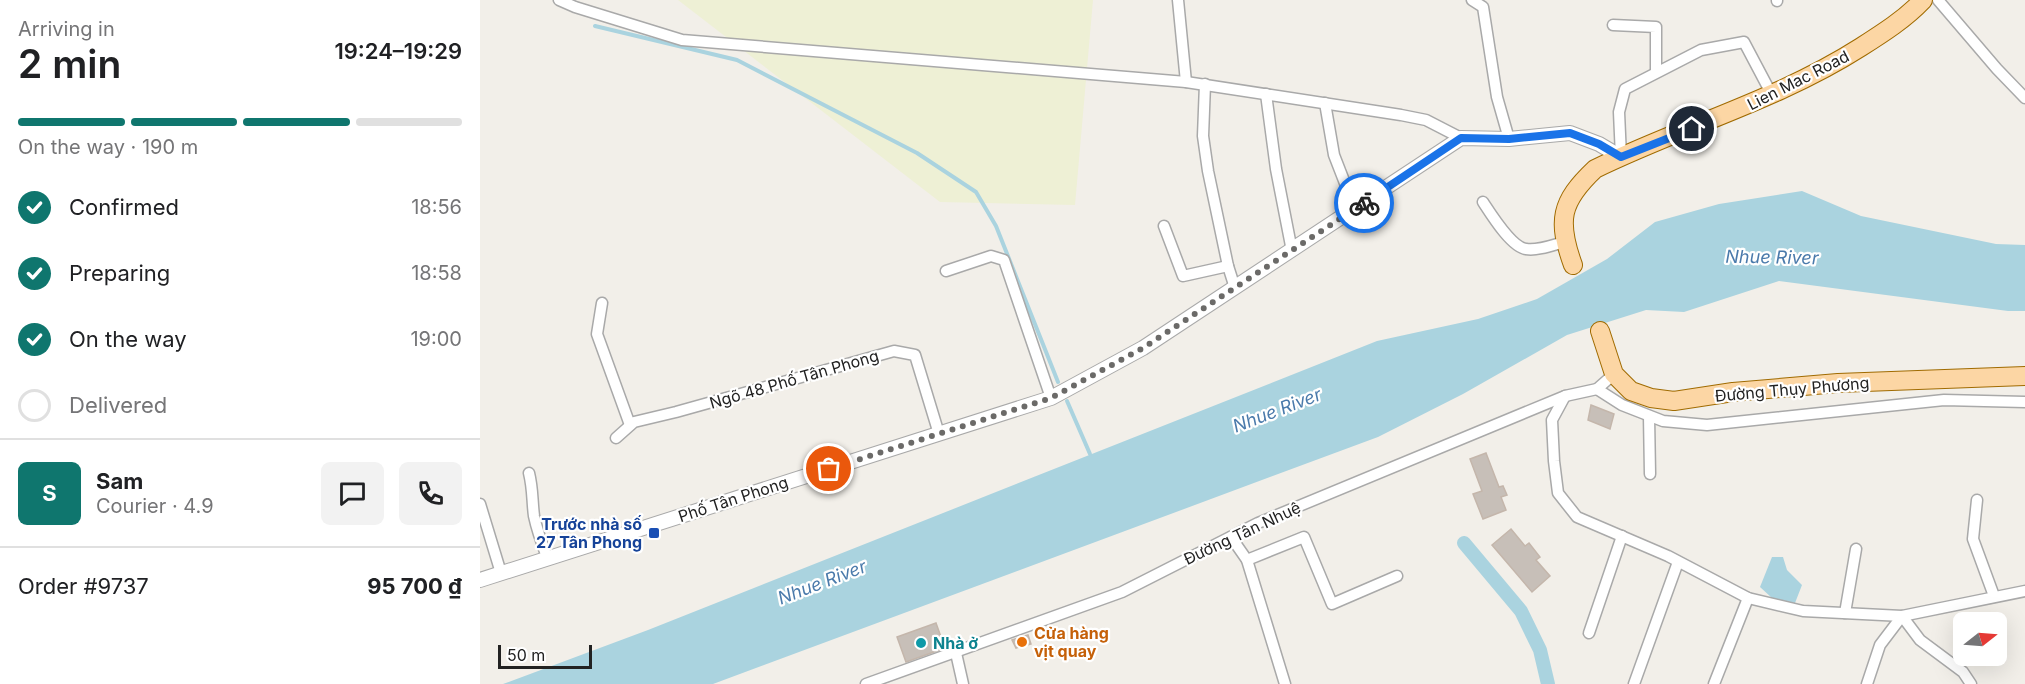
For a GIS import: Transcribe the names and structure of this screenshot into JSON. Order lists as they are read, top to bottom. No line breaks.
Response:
{"streets":{"main road":["Lien Mac Road","Đường Thụy Phương"],"street":["Ngõ 48 Phố Tân Phong","Phố Tân Phong","Đường Tân Nhuệ"]},"crossings":[["Ngõ 48 Phố Tân Phong","Phố Tân Phong"],["Đường Thụy Phương","Đường Tân Nhuệ"]],"water":["Nhue River"],"places":{"transit":["Trước nhà số 27 Tân Phong"],"other":["Cửa hàng vịt quay","Nhà ở"]},"scale_bar":"50 m","north":"right","page":{"heading":["2 min","Arriving in","19:24–19:29"],"panel":["Sam","Courier · 4.9","Order #9737","95 700 ₫"],"bar":"On the way · 190 m","list":[["Confirmed","18:56"],["Preparing","18:58"],["On the way","19:00"],"Delivered"],"round":"S","scale":"50 m"}}
